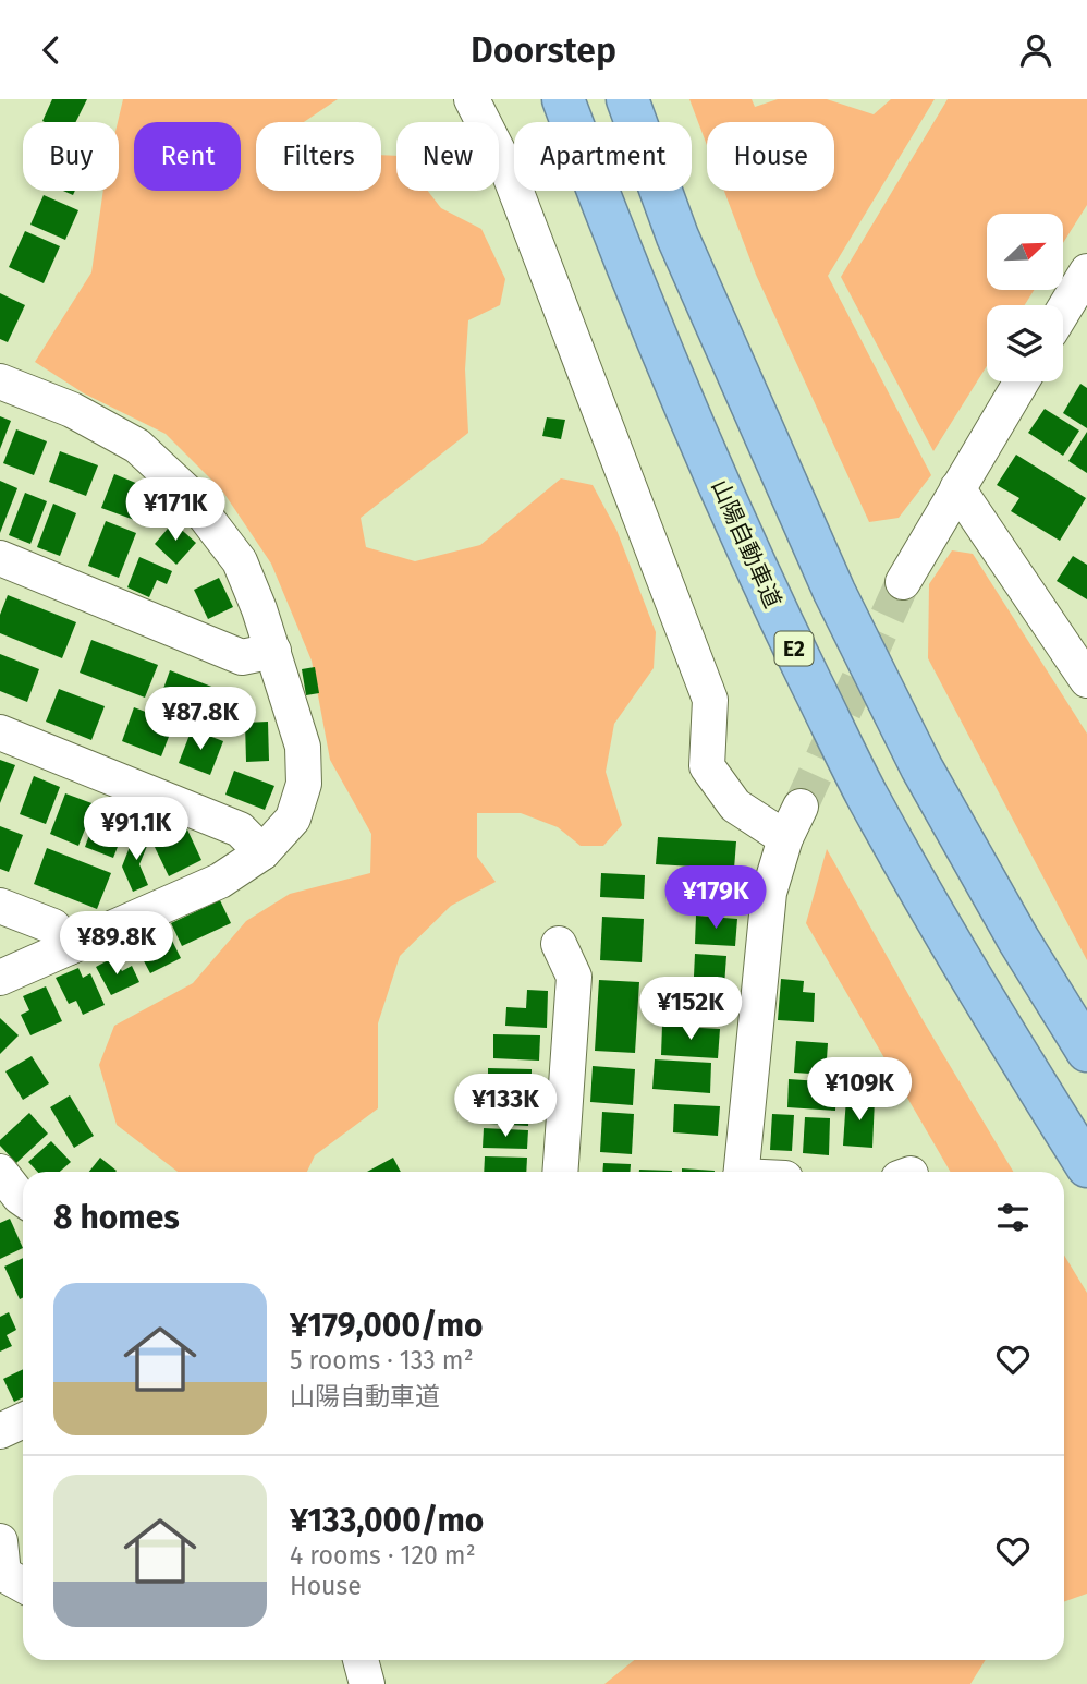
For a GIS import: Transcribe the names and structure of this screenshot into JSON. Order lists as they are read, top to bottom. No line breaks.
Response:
{"streets":{"highway":["山陽自動車道","E2"]},"north":"top right","page":{"header":"Doorstep","chip":["Buy","Rent","Filters","New","Apartment","House"],"price":["¥171K","¥87.8K","¥91.1K","¥179K","¥89.8K","¥152K","¥109K","¥133K"],"heading":"8 homes","list":[{"name":"¥179,000/mo","note":"5 rooms · 133 m² · 山陽自動車道"},{"name":"¥133,000/mo","note":"4 rooms · 120 m² · House"}]}}
